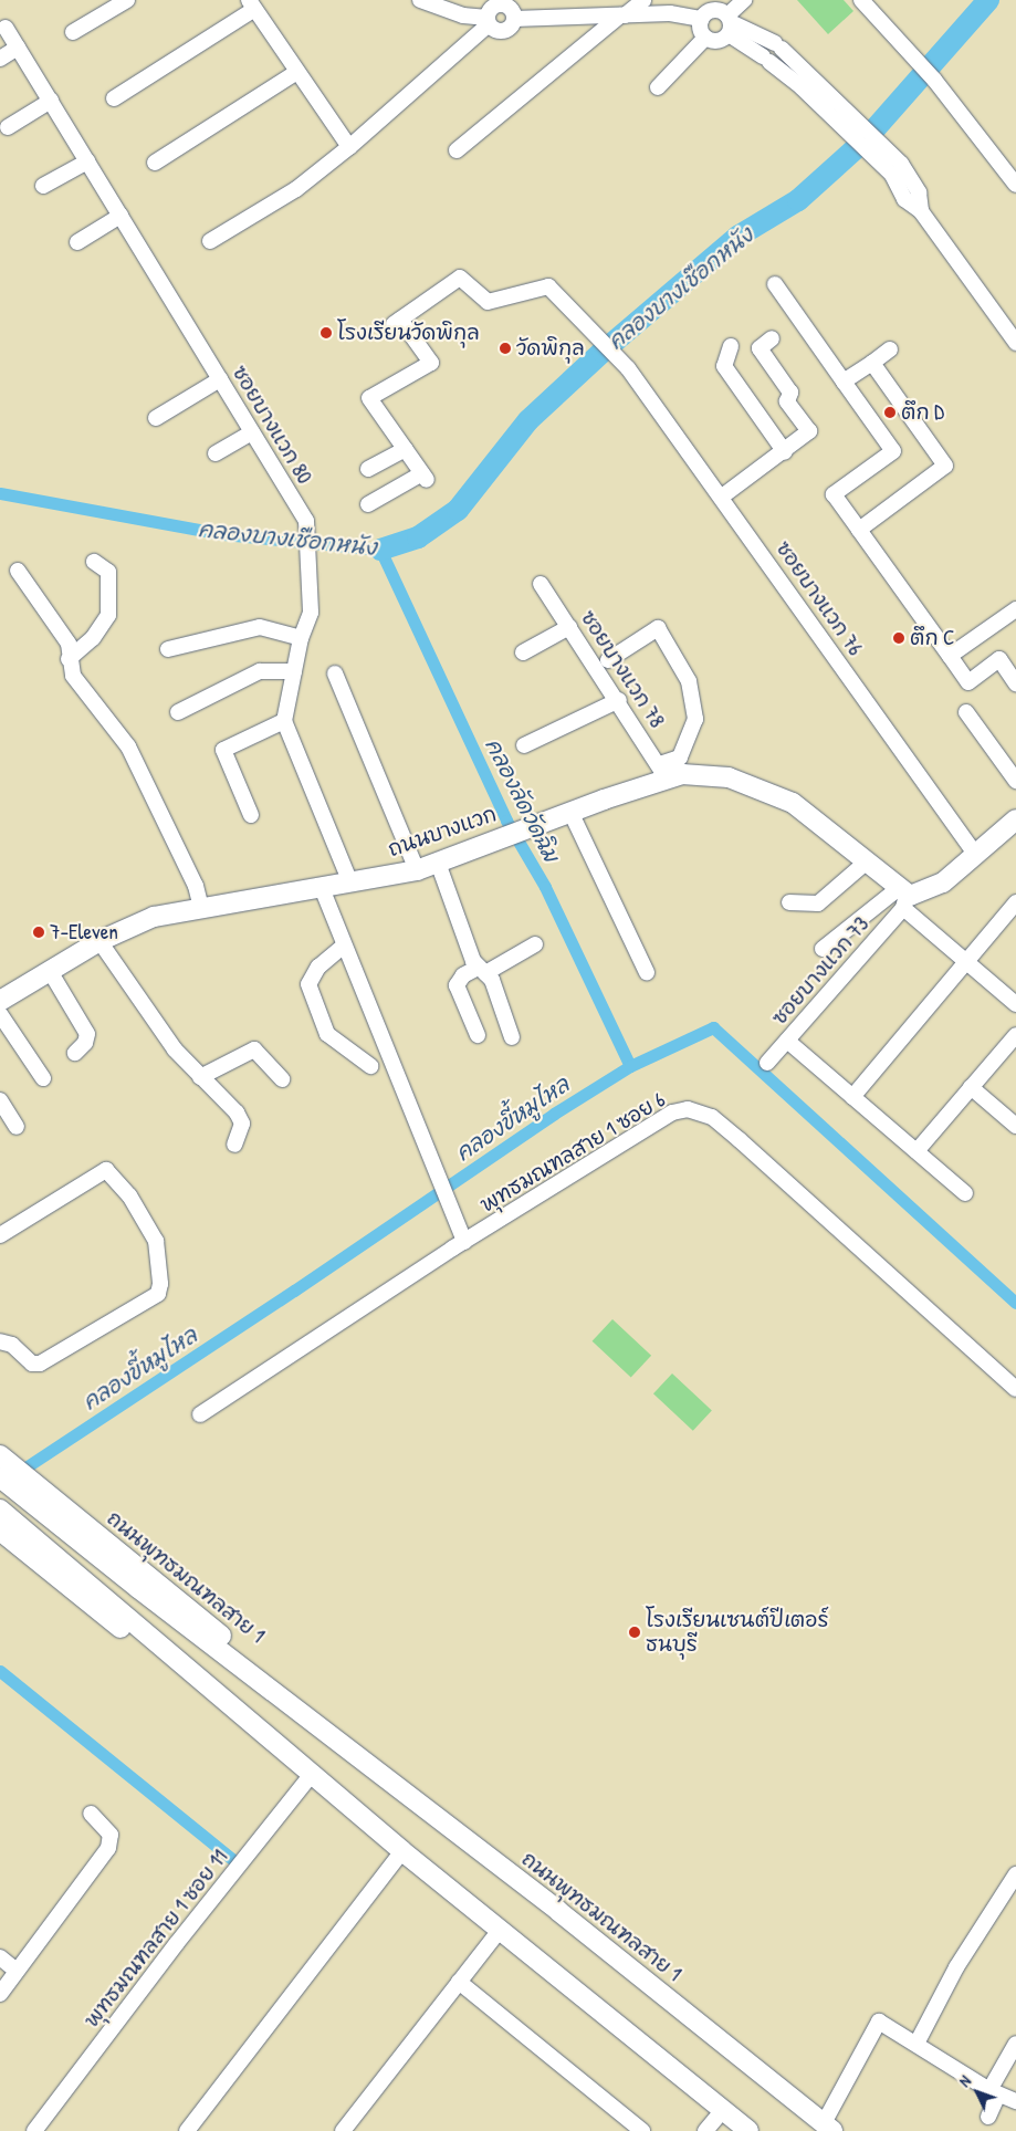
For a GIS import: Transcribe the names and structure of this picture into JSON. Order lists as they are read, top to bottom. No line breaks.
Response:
{"streets":{"main road":["ถนนบางแวก","ถนนพุทธมณฑลสาย 1"],"street":["ซอยบางแวก 80","ซอยบางแวก 76","ซอยบางแวก 78","ซอยบางแวก 73","พุทธมณฑลสาย 1 ซอย 6","พุทธมณฑลสาย 1 ซอย 11"]},"crossings":[["ซอยบางแวก 78","ถนนบางแวก"],["ถนนบางแวก","ซอยบางแวก 73"]],"water":["คลองบางเชือกหนัง","คลองลัดวัดฉิม","คลองขี้หมูไหล"],"places":["โรงเรียนวัดพิกุล","วัดพิกุล","ตึก D","ตึก C","7-Eleven","โรงเรียนเซนต์ปีเตอร์ ธนบุรี"],"north":"top left"}
